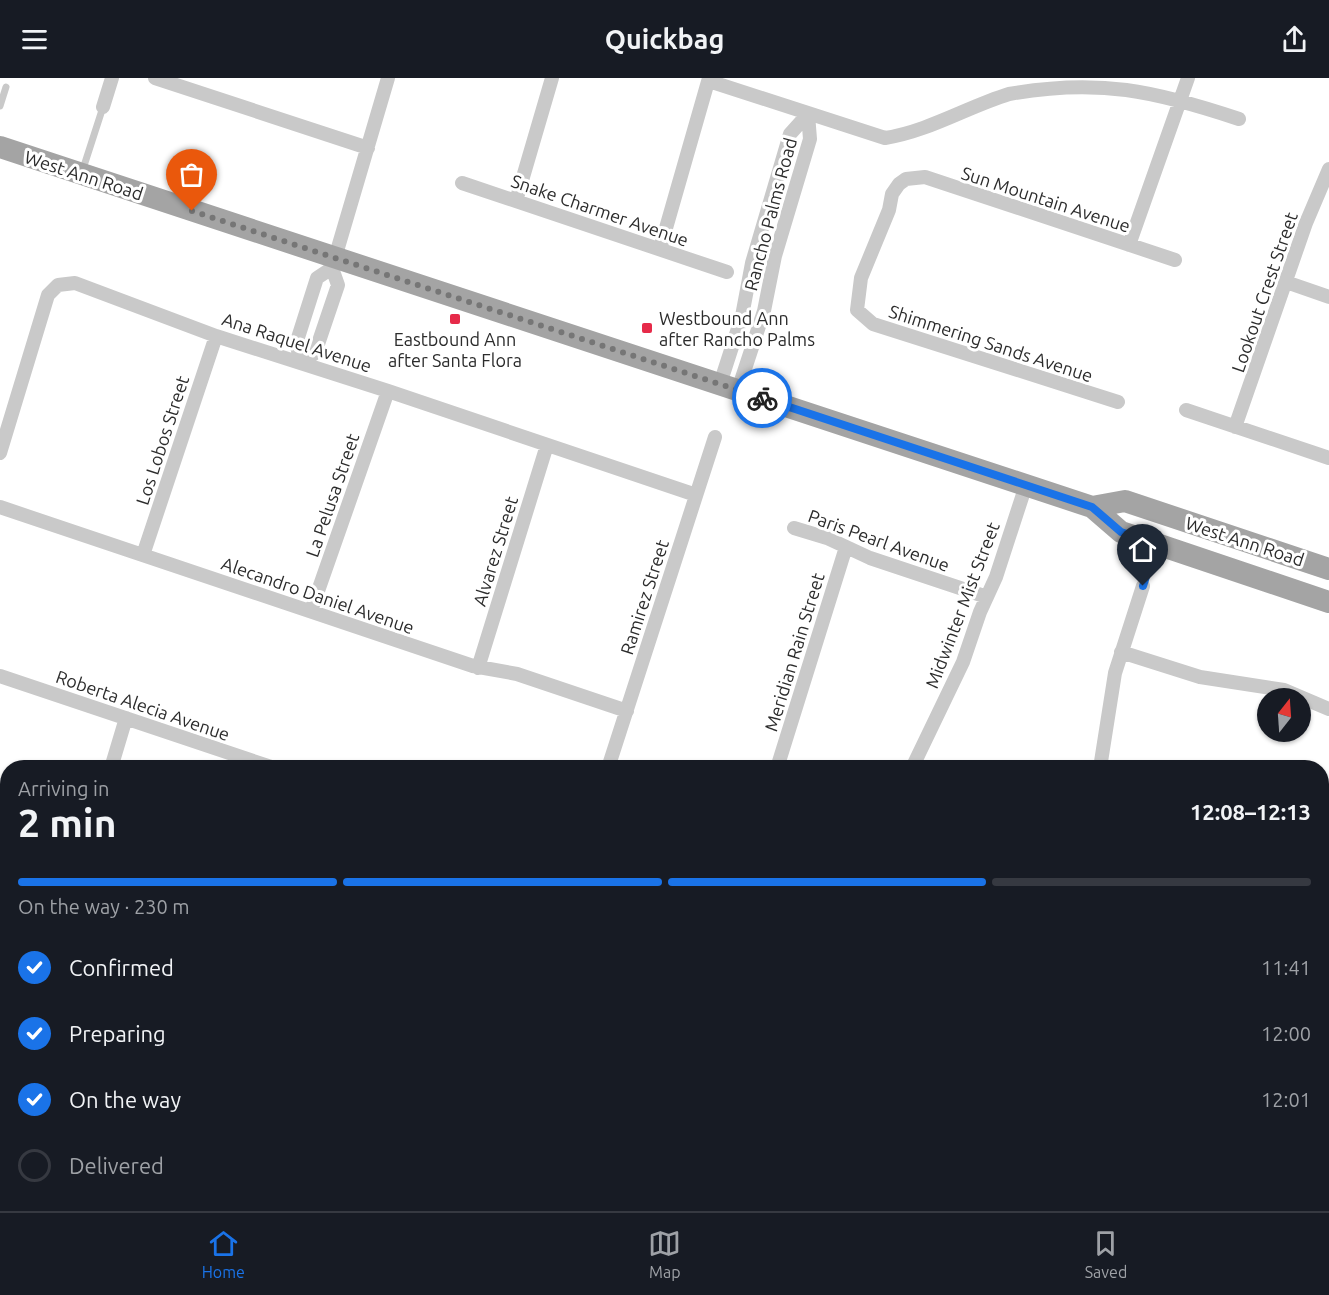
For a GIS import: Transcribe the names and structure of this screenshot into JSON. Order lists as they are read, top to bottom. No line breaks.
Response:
{"streets":{"main road":["West Ann Road"],"street":["Sun Mountain Avenue","Snake Charmer Avenue","Rancho Palms Road","Lookout Crest Street","Ana Raquel Avenue","Shimmering Sands Avenue","Los Lobos Street","La Pelusa Street","Paris Pearl Avenue","Alvarez Street","Alecandro Daniel Avenue","Ramirez Street","Midwinter Mist Street","Meridian Rain Street","Roberta Alecia Avenue"]},"crossings":[["West Ann Road","Rancho Palms Road"],["West Ann Road","Midwinter Mist Street"],["Sun Mountain Avenue","Shimmering Sands Avenue"],["Ana Raquel Avenue","Los Lobos Street"],["Ana Raquel Avenue","La Pelusa Street"],["Ana Raquel Avenue","Alvarez Street"],["Ana Raquel Avenue","Ramirez Street"],["Los Lobos Street","Alecandro Daniel Avenue"],["La Pelusa Street","Alecandro Daniel Avenue"],["Paris Pearl Avenue","Midwinter Mist Street"],["Paris Pearl Avenue","Meridian Rain Street"],["Alvarez Street","Alecandro Daniel Avenue"],["Alecandro Daniel Avenue","Ramirez Street"]],"places":{"transit":["Eastbound Ann after Santa Flora","Westbound Ann after Rancho Palms"]},"north":"top","page":{"header":"Quickbag","heading":["2 min","Arriving in","12:08–12:13"],"bar":"On the way · 230 m","list":[["Confirmed","11:41"],["Preparing","12:00"],["On the way","12:01"],"Delivered"],"tabs":["Home","Map","Saved"]}}
